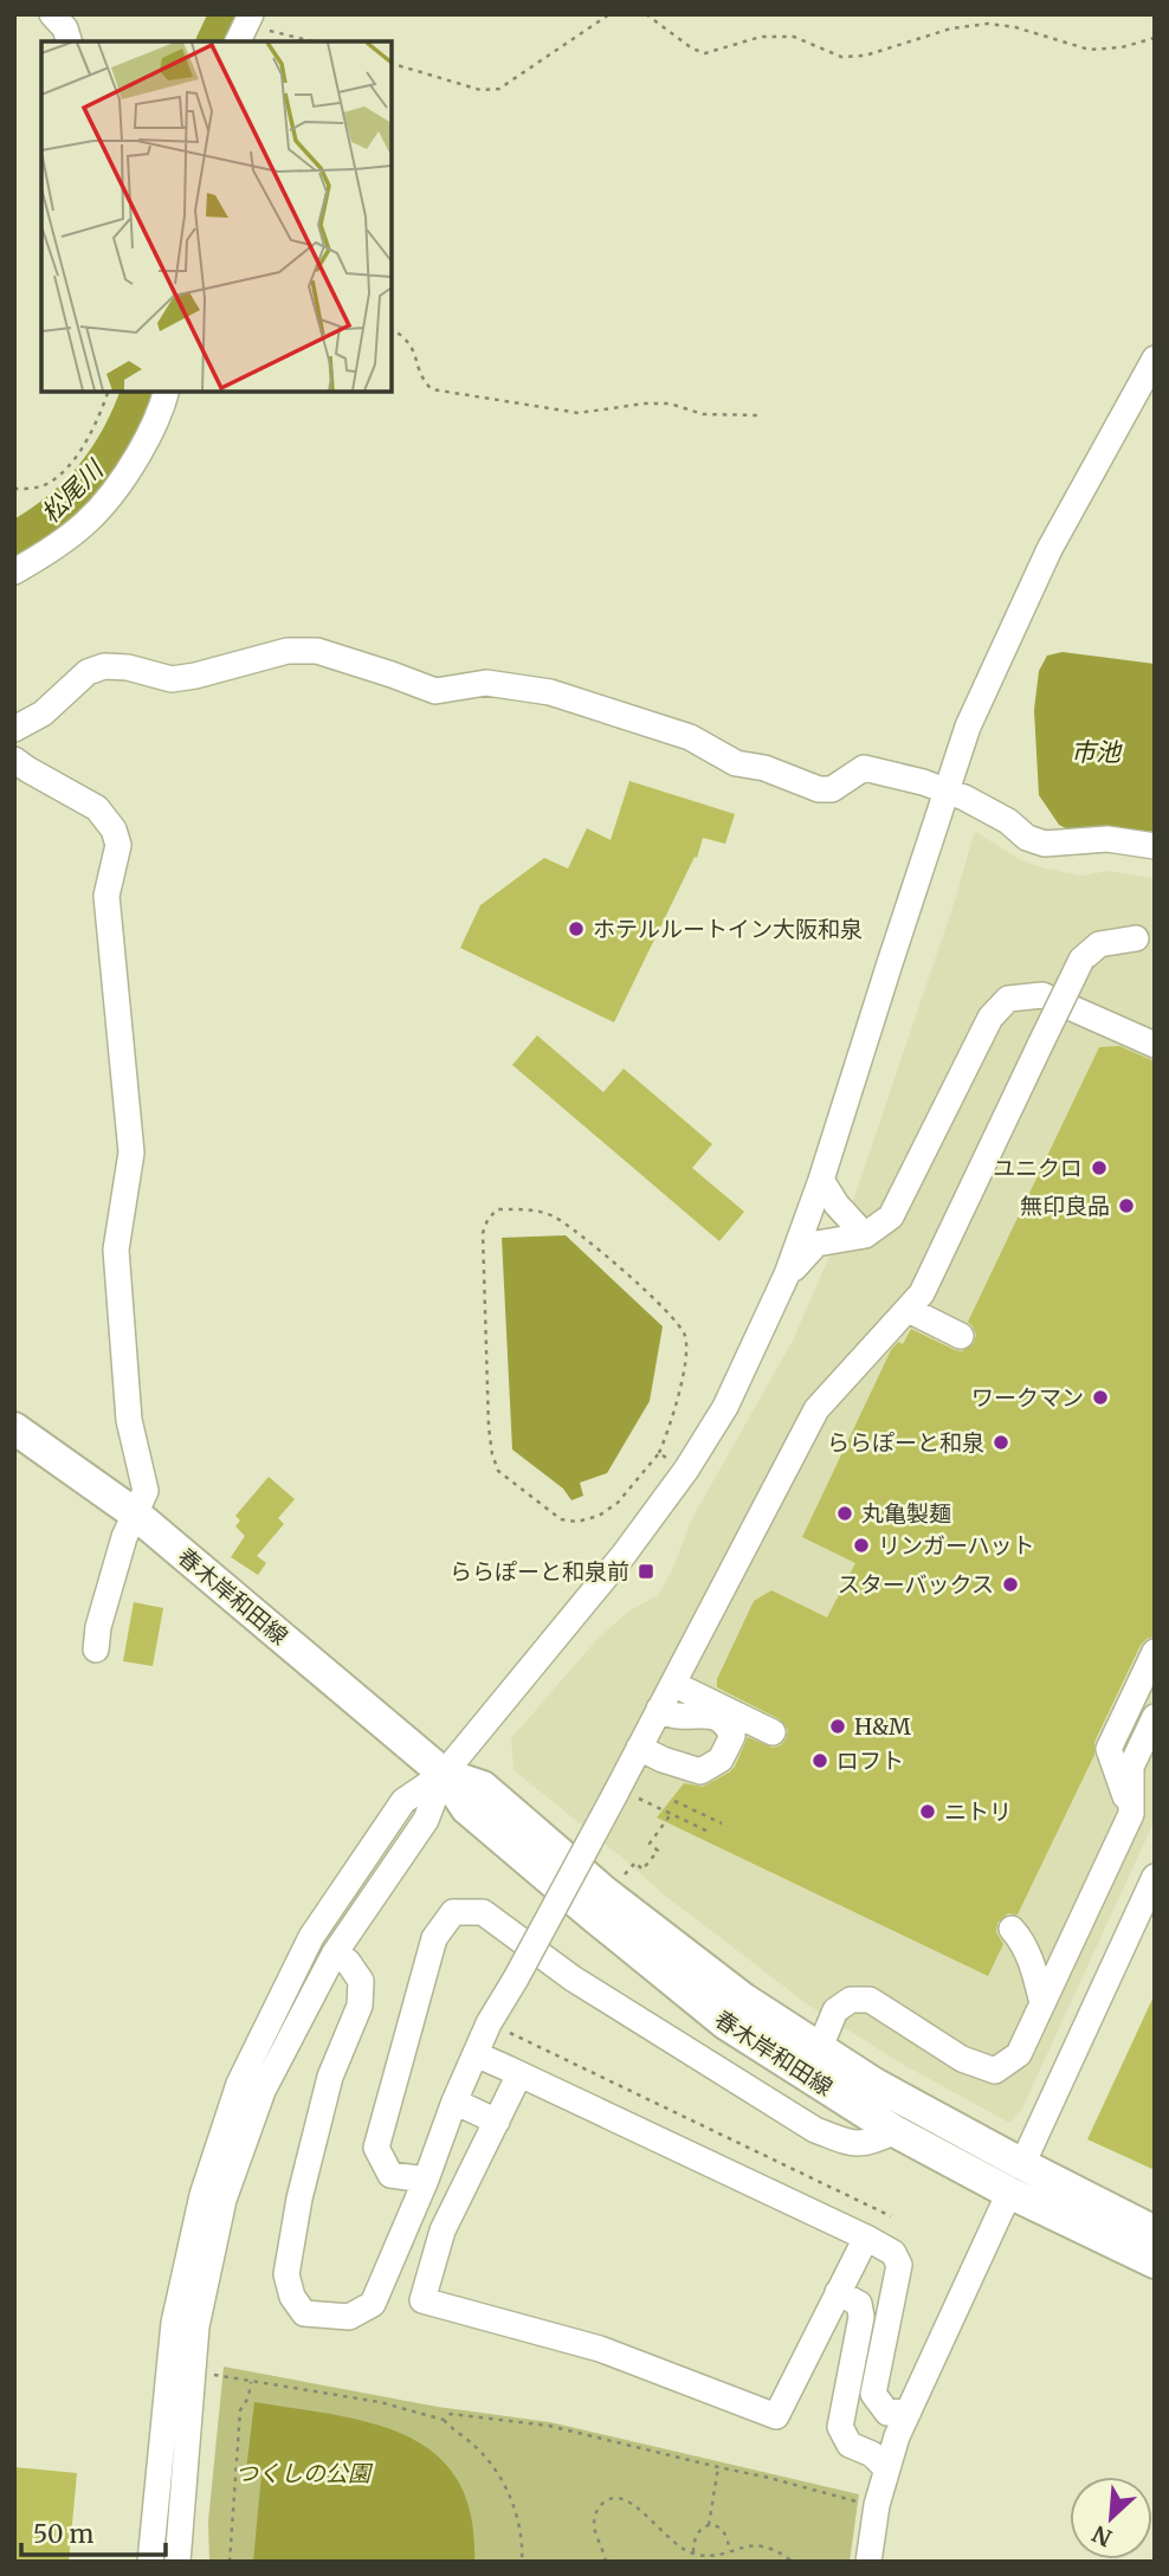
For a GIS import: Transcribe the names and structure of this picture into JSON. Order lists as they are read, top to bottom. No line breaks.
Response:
{"streets":{"main road":["春木岸和田線"]},"water":["松尾川","市池"],"parks":["つくしの公園"],"places":{"other":["ホテルルートイン大阪和泉","ユニクロ","無印良品","ワークマン","ららぽーと和泉","丸亀製麺","リンガーハット","スターバックス","H&M","ロフト","ニトリ"],"transit":["ららぽーと和泉前"]},"scale_bar":"50 m","north":"bottom left"}
